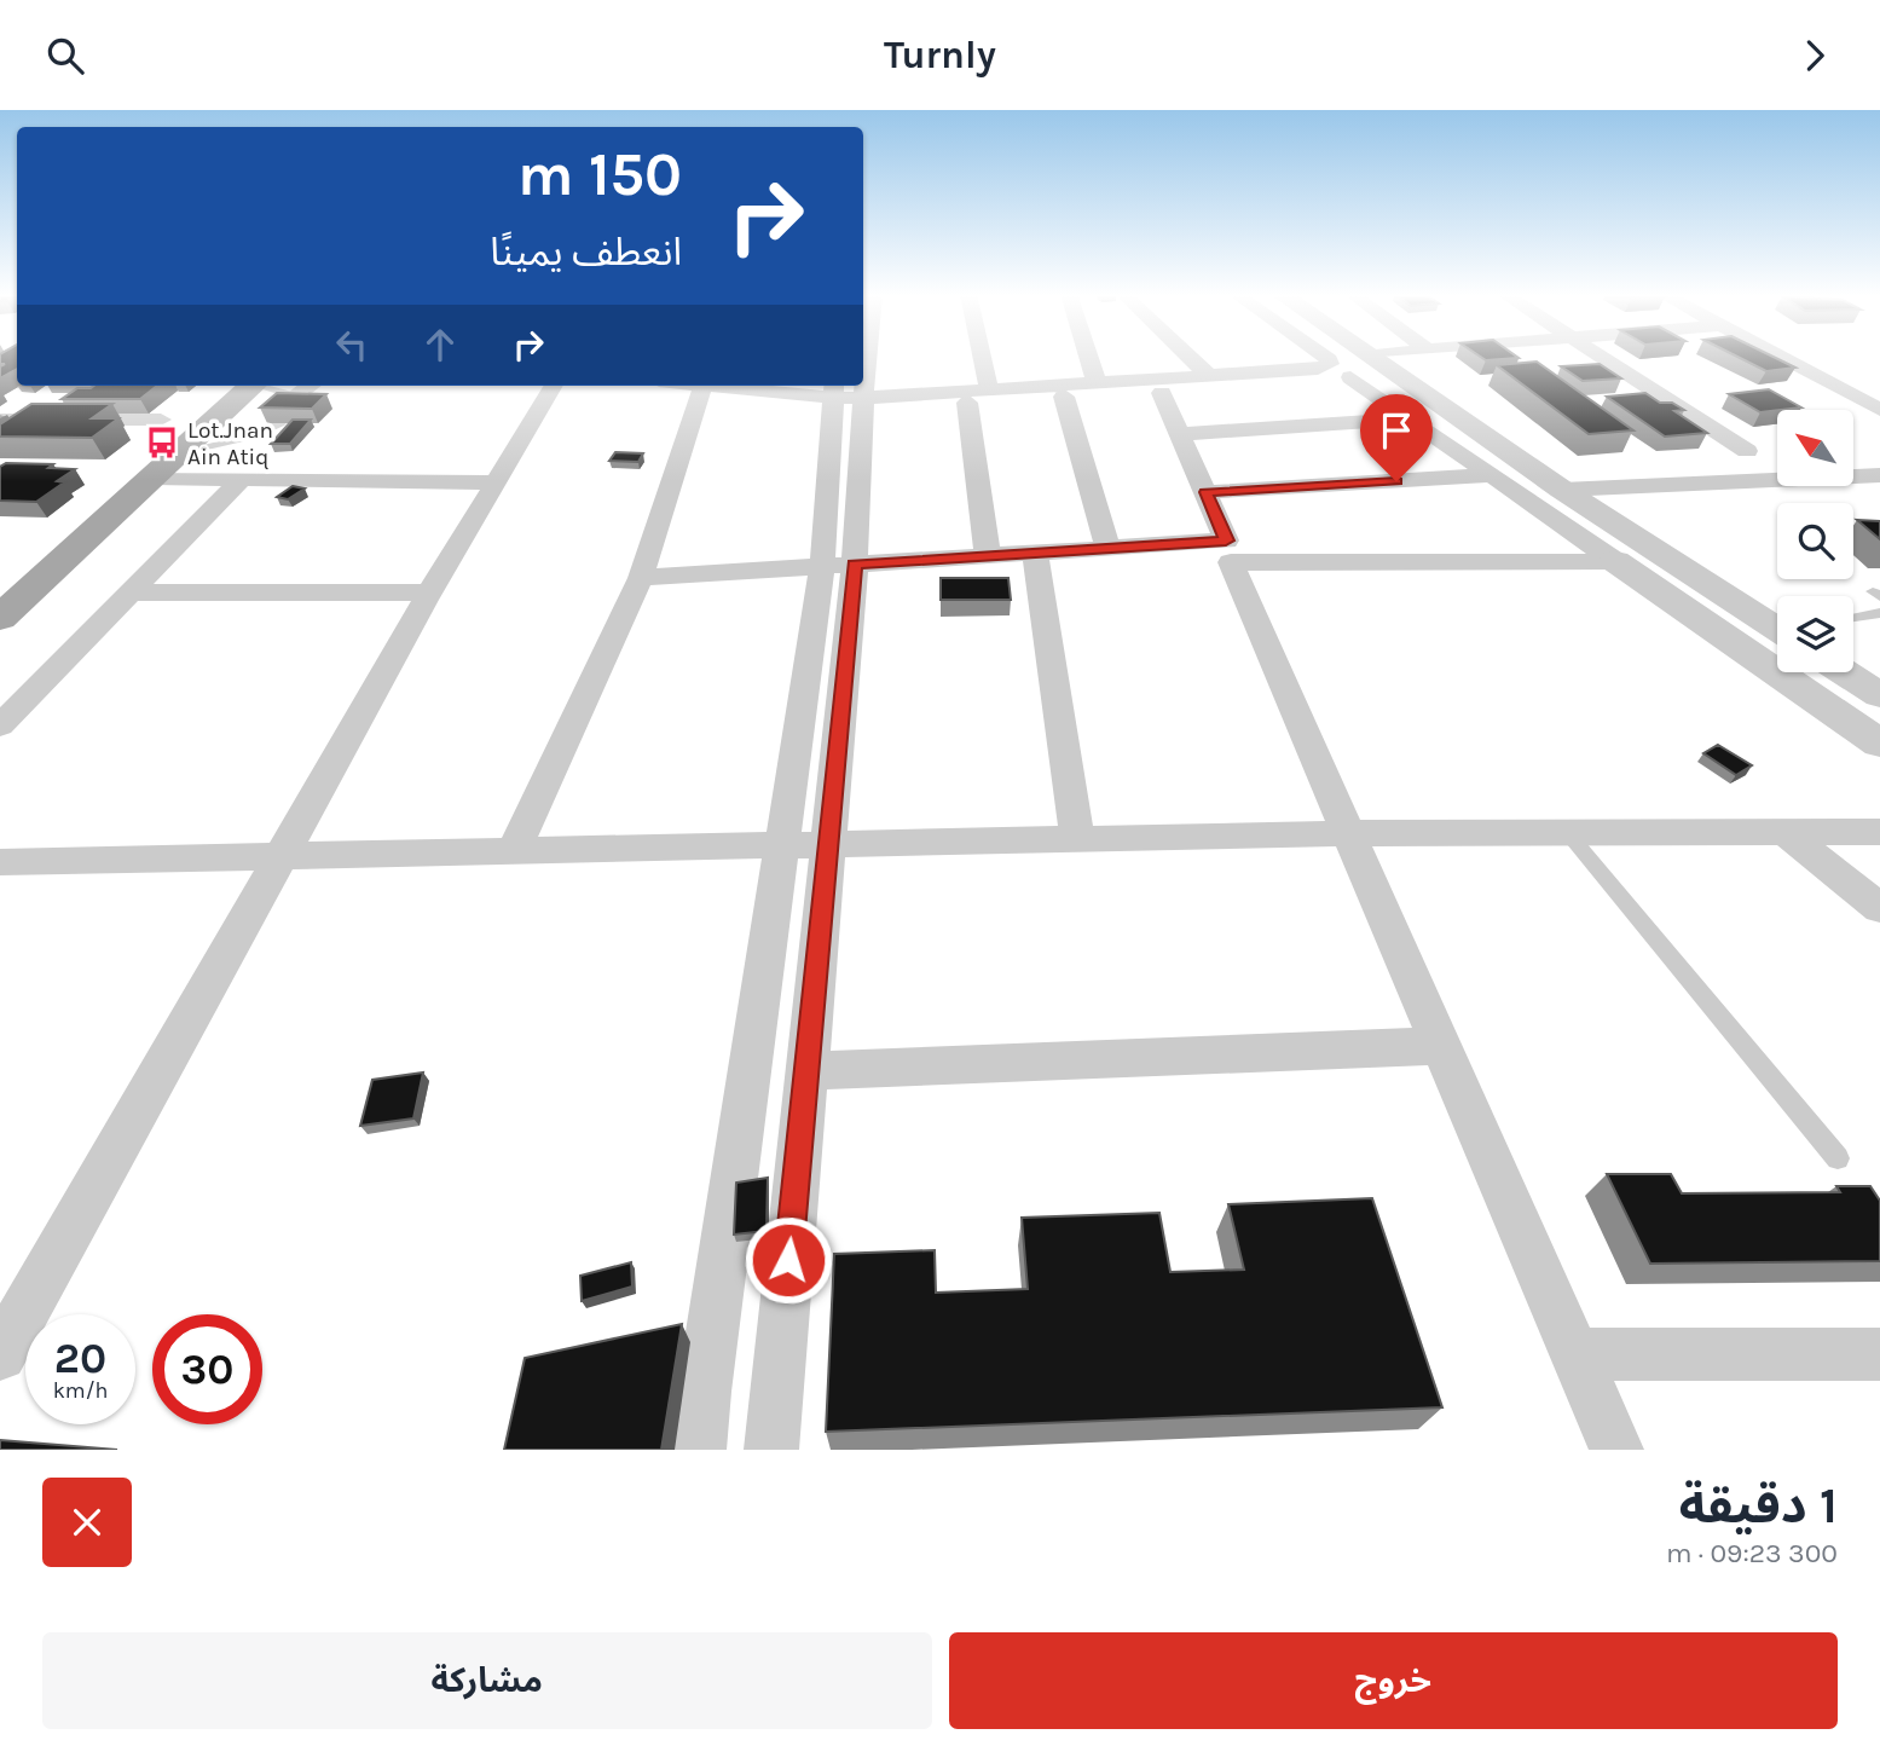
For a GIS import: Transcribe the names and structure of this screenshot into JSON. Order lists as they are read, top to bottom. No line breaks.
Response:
{"places":{"bus stop":["Lot.Jnan Ain Atiq"]},"north":"top left","page":{"header":"Turnly","turn":["150 m","انعطف يمينًا"],"speed":"20 km/h","limit":"30","heading":["1 دقيقة","300 m · 09:23"],"buttons":["خروج","مشاركة"]}}
